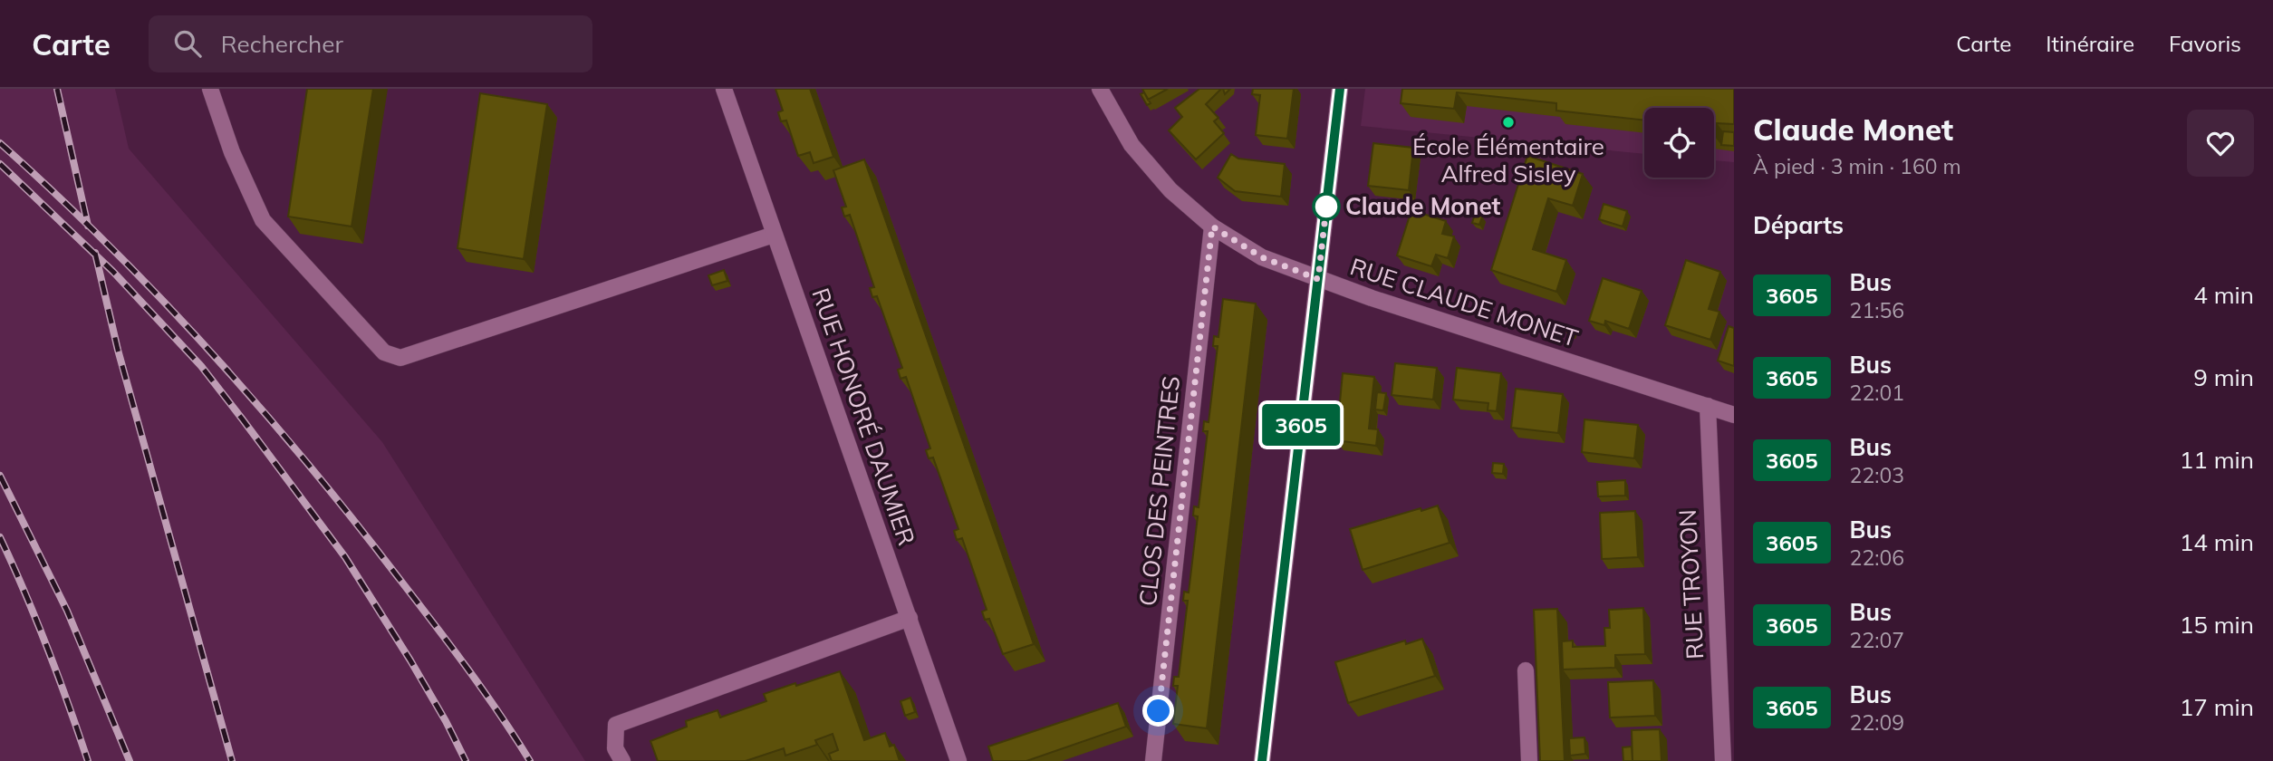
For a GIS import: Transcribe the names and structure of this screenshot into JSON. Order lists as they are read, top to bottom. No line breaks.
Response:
{"streets":{"street":["RUE CLAUDE MONET","RUE HONORÉ DAUMIER","CLOS DES PEINTRES","RUE TROYON"]},"crossings":[["RUE CLAUDE MONET","CLOS DES PEINTRES"],["RUE CLAUDE MONET","RUE TROYON"]],"places":["École Élémentaire Alfred Sisley","Claude Monet"],"lines":["bus line 3605"],"page":{"header":"Carte","search":"Rechercher","nav":["Carte","Itinéraire","Favoris"],"on_map":"3605","heading":[["Claude Monet","À pied · 3 min · 160 m"],"Départs"],"list":[{"mark":"3605","name":"Bus","note":"21:56","value":"4 min"},{"mark":"3605","name":"Bus","note":"22:01","value":"9 min"},{"mark":"3605","name":"Bus","note":"22:03","value":"11 min"},{"mark":"3605","name":"Bus","note":"22:06","value":"14 min"},{"mark":"3605","name":"Bus","note":"22:07","value":"15 min"},{"mark":"3605","name":"Bus","note":"22:09","value":"17 min"}]}}
